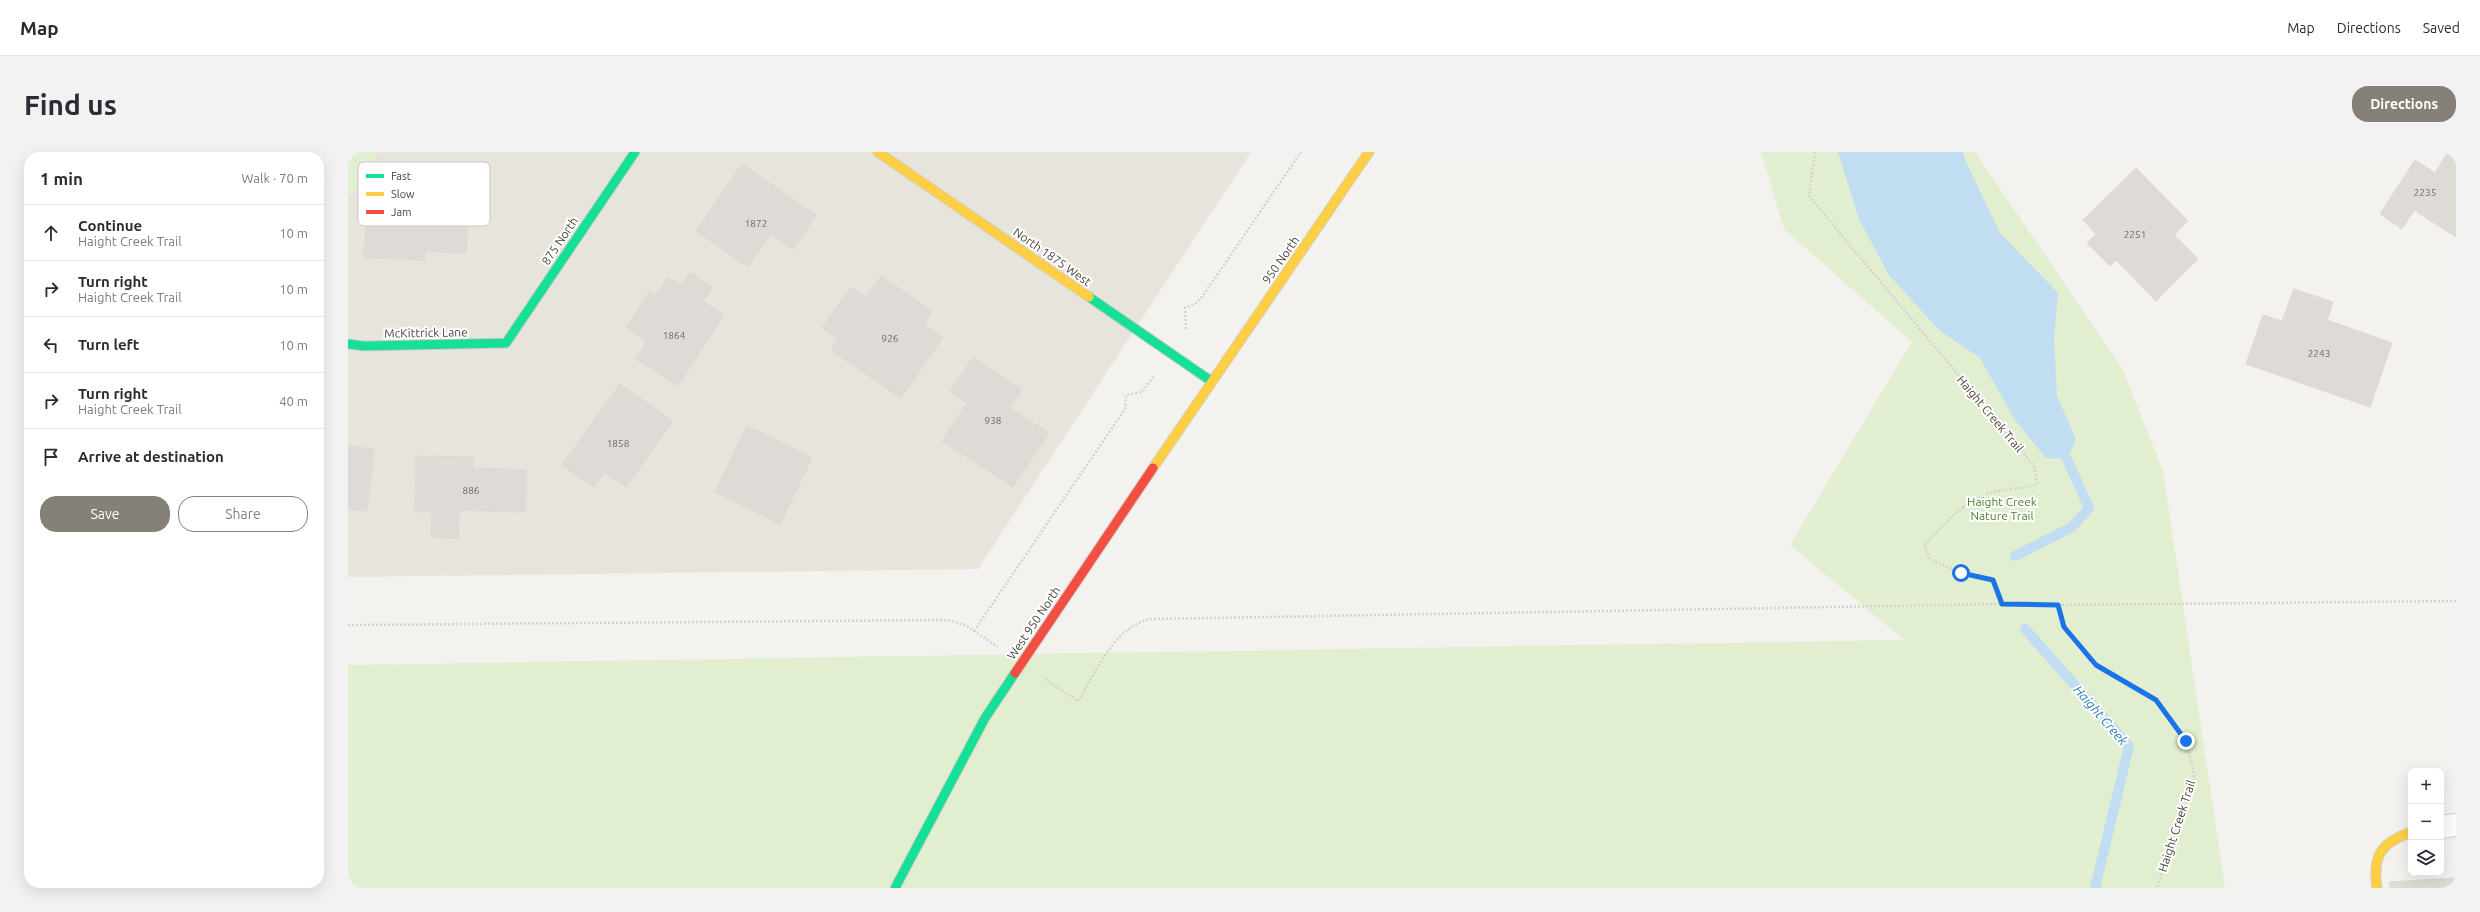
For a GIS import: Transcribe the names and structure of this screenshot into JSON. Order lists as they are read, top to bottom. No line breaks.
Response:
{"streets":{"street":["875 North","North 1875 West","950 North","McKittrick Lane","West 950 North"],"path":["Haight Creek Trail"]},"crossings":[["875 North","McKittrick Lane"],["North 1875 West","950 North"],["North 1875 West","West 950 North"],["950 North","West 950 North"]],"water":["Haight Creek"],"parks":["Haight Creek Nature Trail"],"house_numbers":["2235","1872","2251","1864","926","2243","938","1858","886"],"legend":["Fast","Slow","Jam"],"page":{"header":"Map","nav":["Map","Directions","Saved"],"buttons":["Directions",["Save","Share"]],"title":"Find us","heading":["1 min","Walk · 70 m"],"list":[["Continue","Haight Creek Trail","10 m"],["Turn right","Haight Creek Trail","10 m"],["Turn left","10 m"],["Turn right","Haight Creek Trail","40 m"],"Arrive at destination"],"map_buttons":["+","−"]}}
